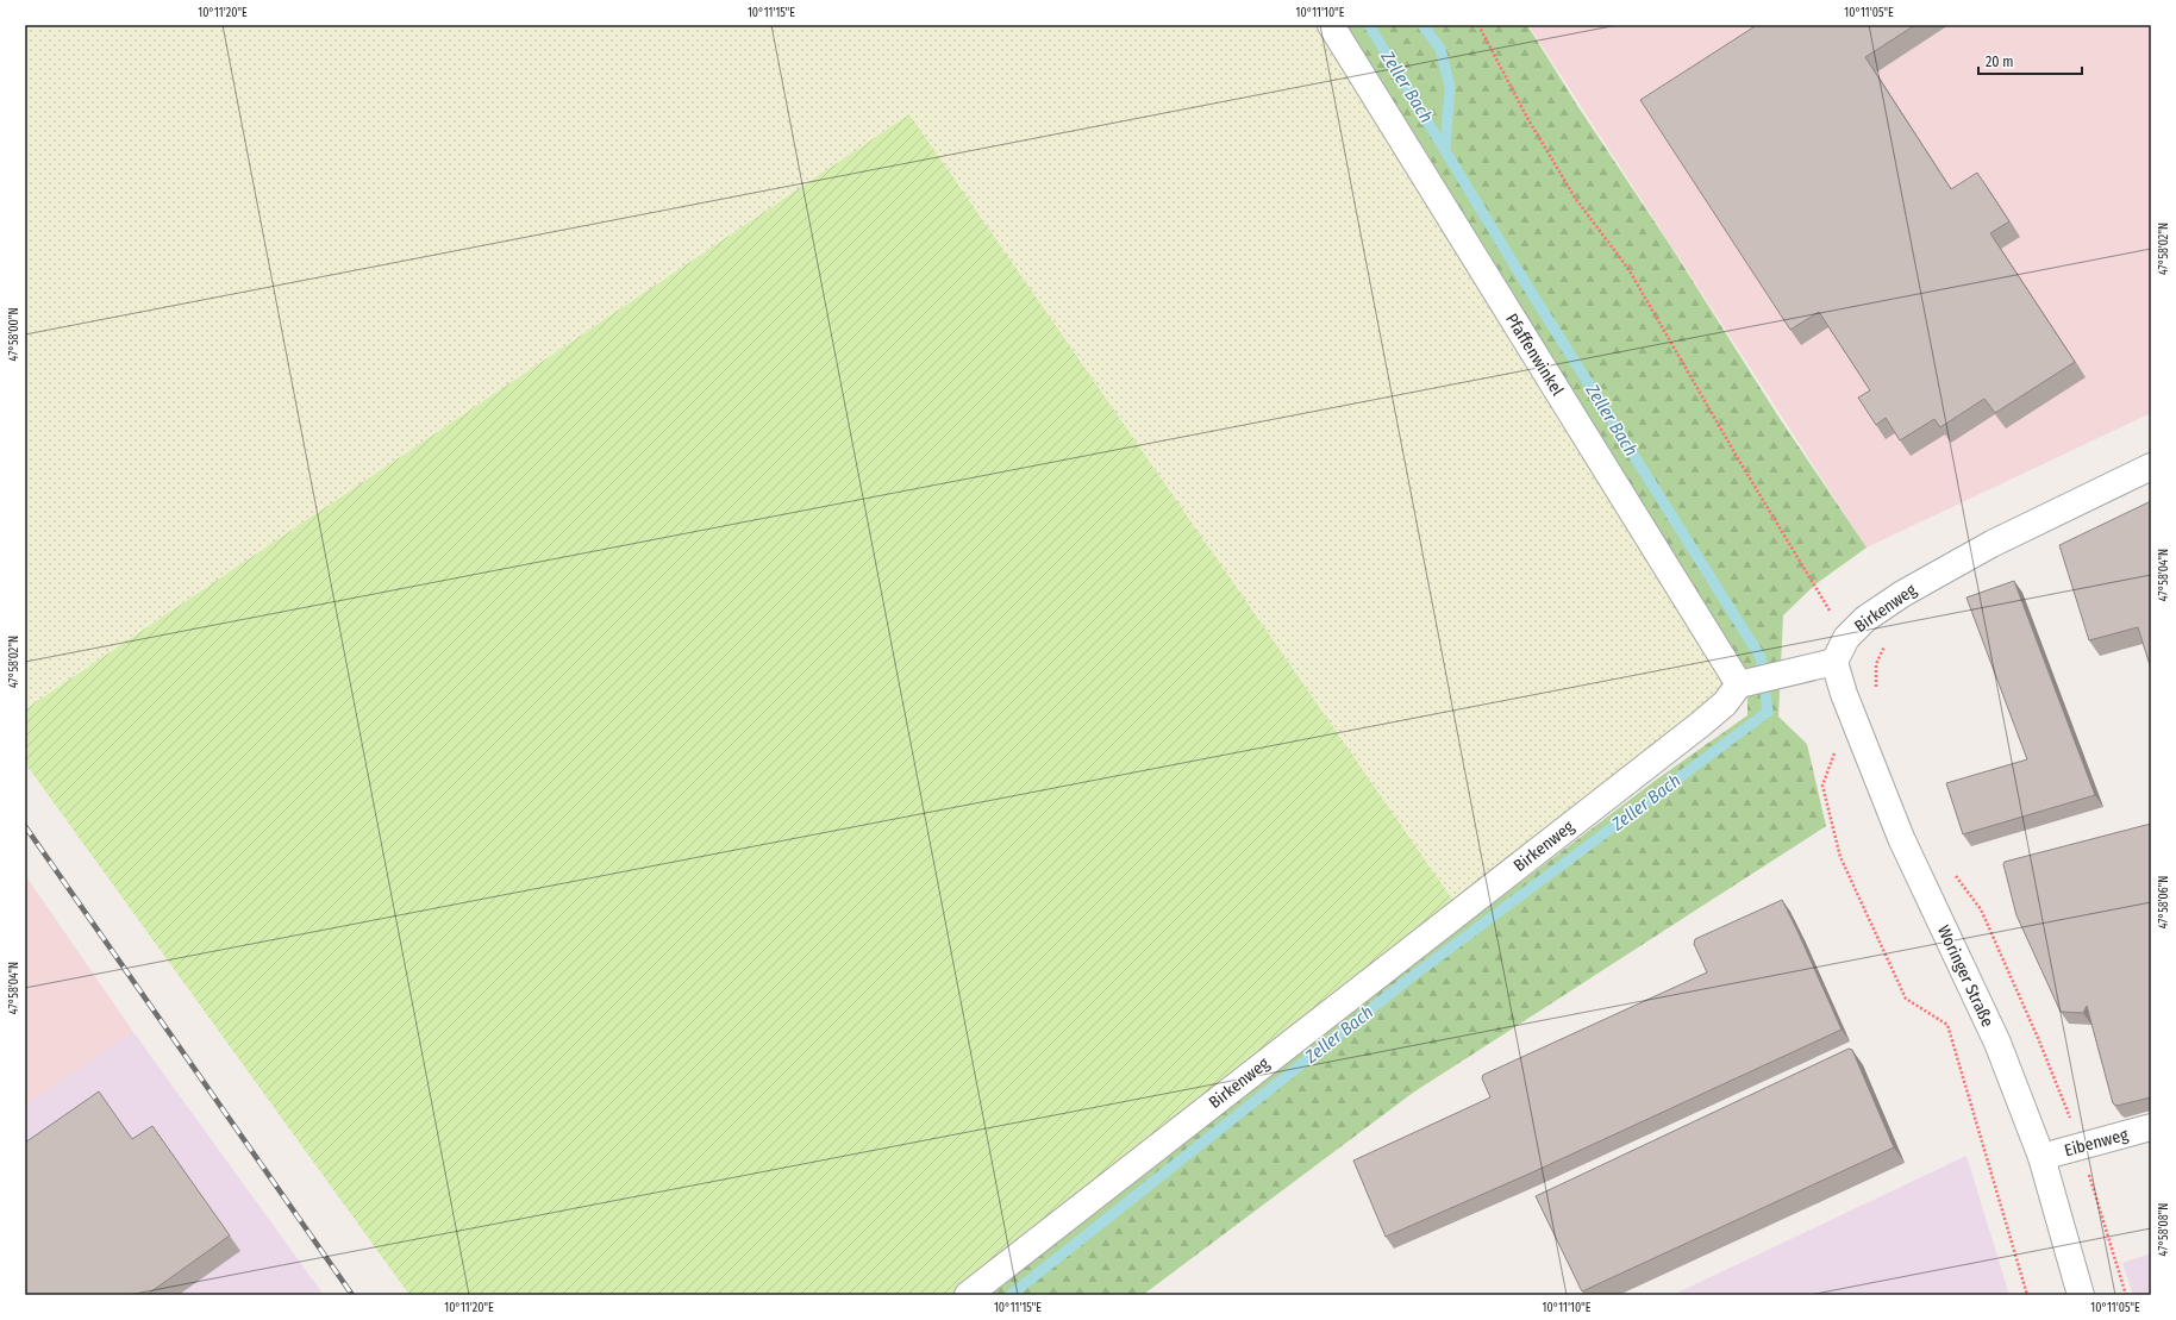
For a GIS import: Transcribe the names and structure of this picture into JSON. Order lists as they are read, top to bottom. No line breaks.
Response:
{"streets":{"street":["Pfaffenwinkel","Birkenweg","Woringer Straße","Eibenweg"]},"crossings":[["Pfaffenwinkel","Birkenweg"],["Birkenweg","Woringer Straße"],["Woringer Straße","Eibenweg"]],"water":["Zeller Bach"],"scale_bar":"20 m","coordinates":["10°11'20\"E","10°11'15\"E","10°11'10\"E","10°11'05\"E","47°58'02\"N","47°58'00\"N","47°58'04\"N","47°58'06\"N","47°58'08\"N"]}
